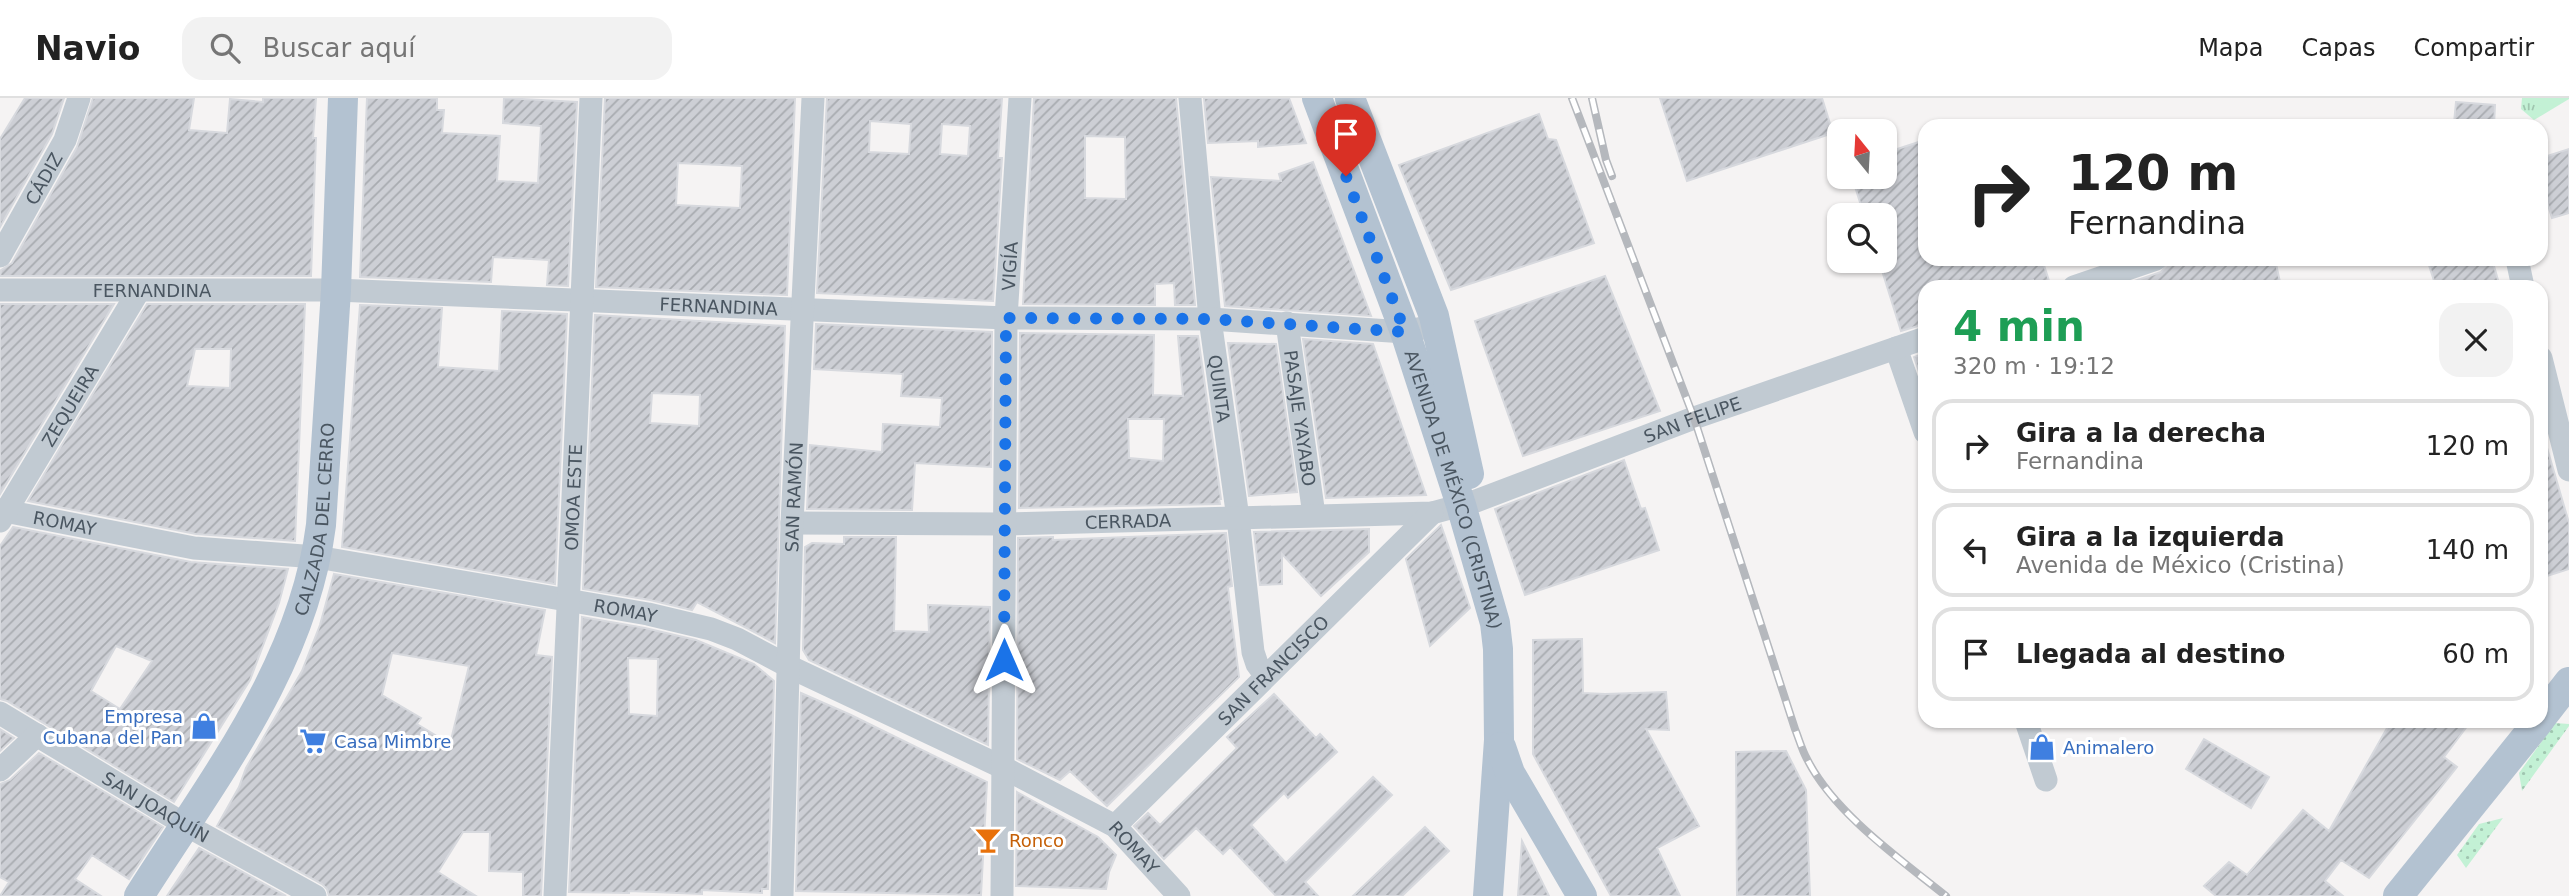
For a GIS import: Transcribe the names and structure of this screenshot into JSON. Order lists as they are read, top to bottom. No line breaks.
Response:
{"streets":{"main road":["AVENIDA DE MÉXICO (CRISTINA)","CALZADA DEL CERRO"],"street":["CÁDIZ","VIGÍA","FERNANDINA","QUINTA","ZEQUEIRA","PASAJE YAYABO","SAN FELIPE","OMOA ESTE","SAN RAMÓN","CERRADA","ROMAY","SAN FRANCISCO","SAN JOAQUÍN"]},"crossings":[["VIGÍA","FERNANDINA"],["VIGÍA","CERRADA"],["VIGÍA","ROMAY"],["FERNANDINA","QUINTA"],["FERNANDINA","ZEQUEIRA"],["FERNANDINA","PASAJE YAYABO"],["FERNANDINA","AVENIDA DE MÉXICO (CRISTINA)"],["FERNANDINA","OMOA ESTE"],["FERNANDINA","SAN RAMÓN"],["FERNANDINA","CALZADA DEL CERRO"],["QUINTA","CERRADA"],["QUINTA","SAN FRANCISCO"],["ZEQUEIRA","ROMAY"],["PASAJE YAYABO","CERRADA"],["SAN FELIPE","AVENIDA DE MÉXICO (CRISTINA)"],["SAN FELIPE","CERRADA"],["AVENIDA DE MÉXICO (CRISTINA)","CERRADA"],["OMOA ESTE","ROMAY"],["SAN RAMÓN","CERRADA"],["SAN RAMÓN","ROMAY"],["CALZADA DEL CERRO","ROMAY"],["CALZADA DEL CERRO","SAN JOAQUÍN"],["CERRADA","SAN FRANCISCO"],["ROMAY","SAN FRANCISCO"]],"places":{"shop":["Empresa Cubana del Pan","Animalero"],"supermarket":["Casa Mimbre"],"bar":["Ronco"]},"north":"top","page":{"header":"Navio","search":"Buscar aquí","nav":["Mapa","Capas","Compartir"],"turn":["120 m","Fernandina"],"heading":["4 min","320 m · 19:12"],"list":[{"name":"Gira a la derecha","note":"Fernandina","value":"120 m"},{"name":"Gira a la izquierda","note":"Avenida de México (Cristina)","value":"140 m"},{"name":"Llegada al destino","value":"60 m"}]}}
